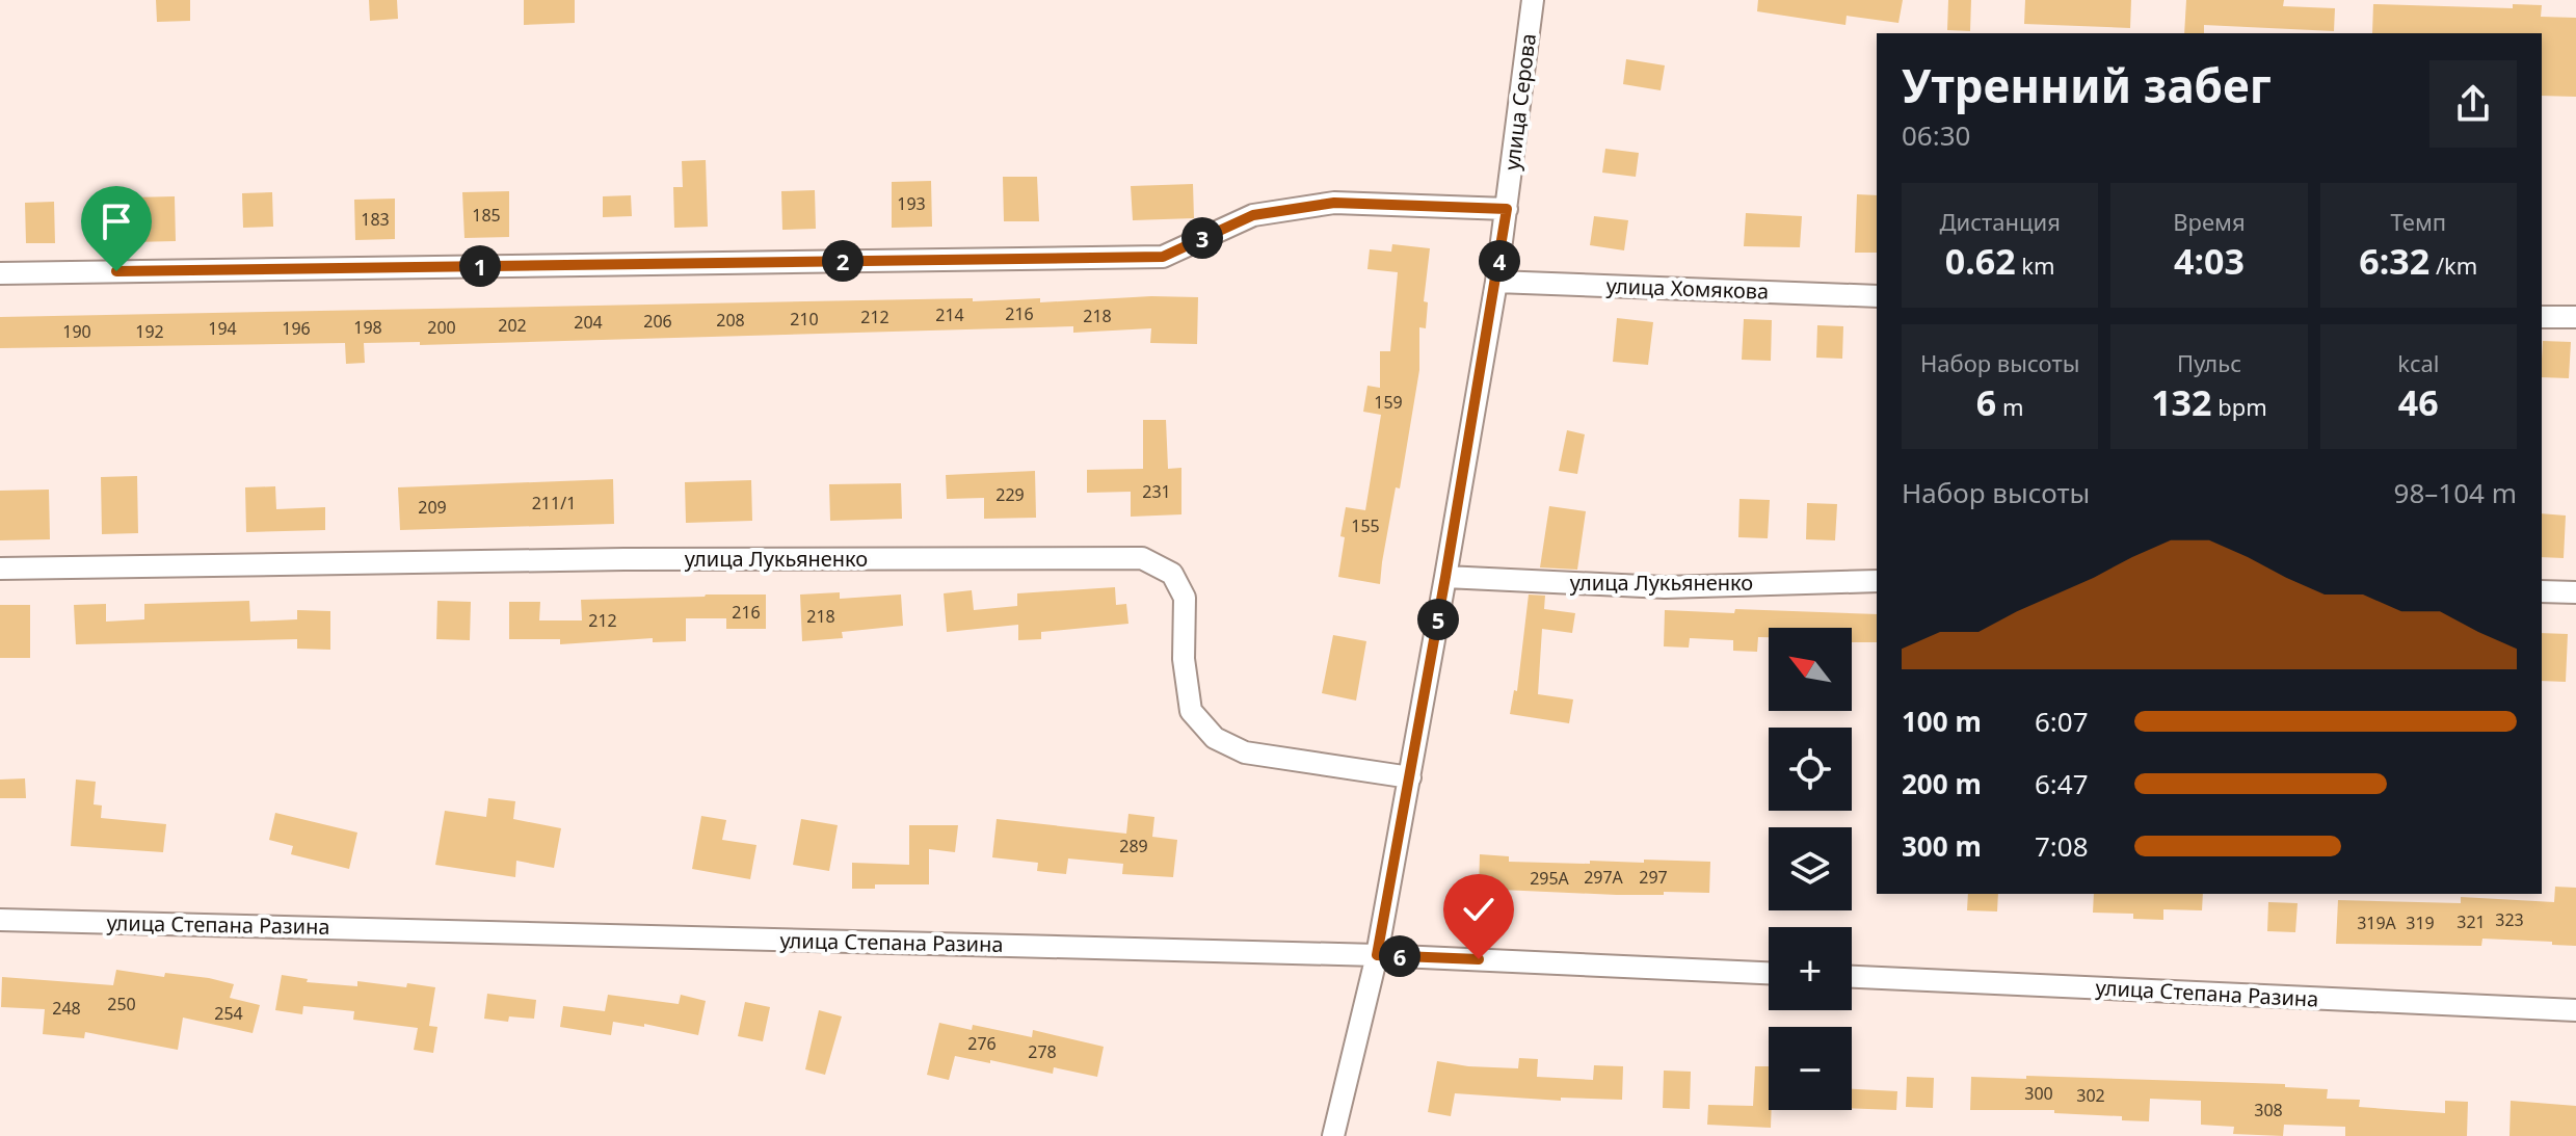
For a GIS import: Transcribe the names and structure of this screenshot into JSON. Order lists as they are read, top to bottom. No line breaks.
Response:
{"streets":{"street":["улица Серова","улица Хомякова","улица Лукьяненко","улица Степана Разина"]},"crossings":[["улица Серова","улица Хомякова"],["улица Серова","улица Лукьяненко"],["улица Серова","улица Степана Разина"]],"house_numbers":["193","185","183","216","214","218","212","210","208","206","204","202","198","200","194","196","190","192","159","231","229","211/1","209","155","216","218","212","289","297А","297","295А","323","321","319А","319","250","248","254","276","278","300","302","308"],"north":"top left","page":{"heading":["Утренний забег","06:30"],"stats":[["Дистанция","0.62 km"],["Время","4:03"],["Темп","6:32 /km"],["Набор высоты","6 m"],["Пульс","132 bpm"],["kcal","46"]],"pins":["3","2","4","1","5","6"],"chart":["Набор высоты","98–104 m"],"map_buttons":["+","−"],"list":[{"name":"100 m","note":"6:07"},{"name":"200 m","note":"6:47"},{"name":"300 m","note":"7:08"}]}}
